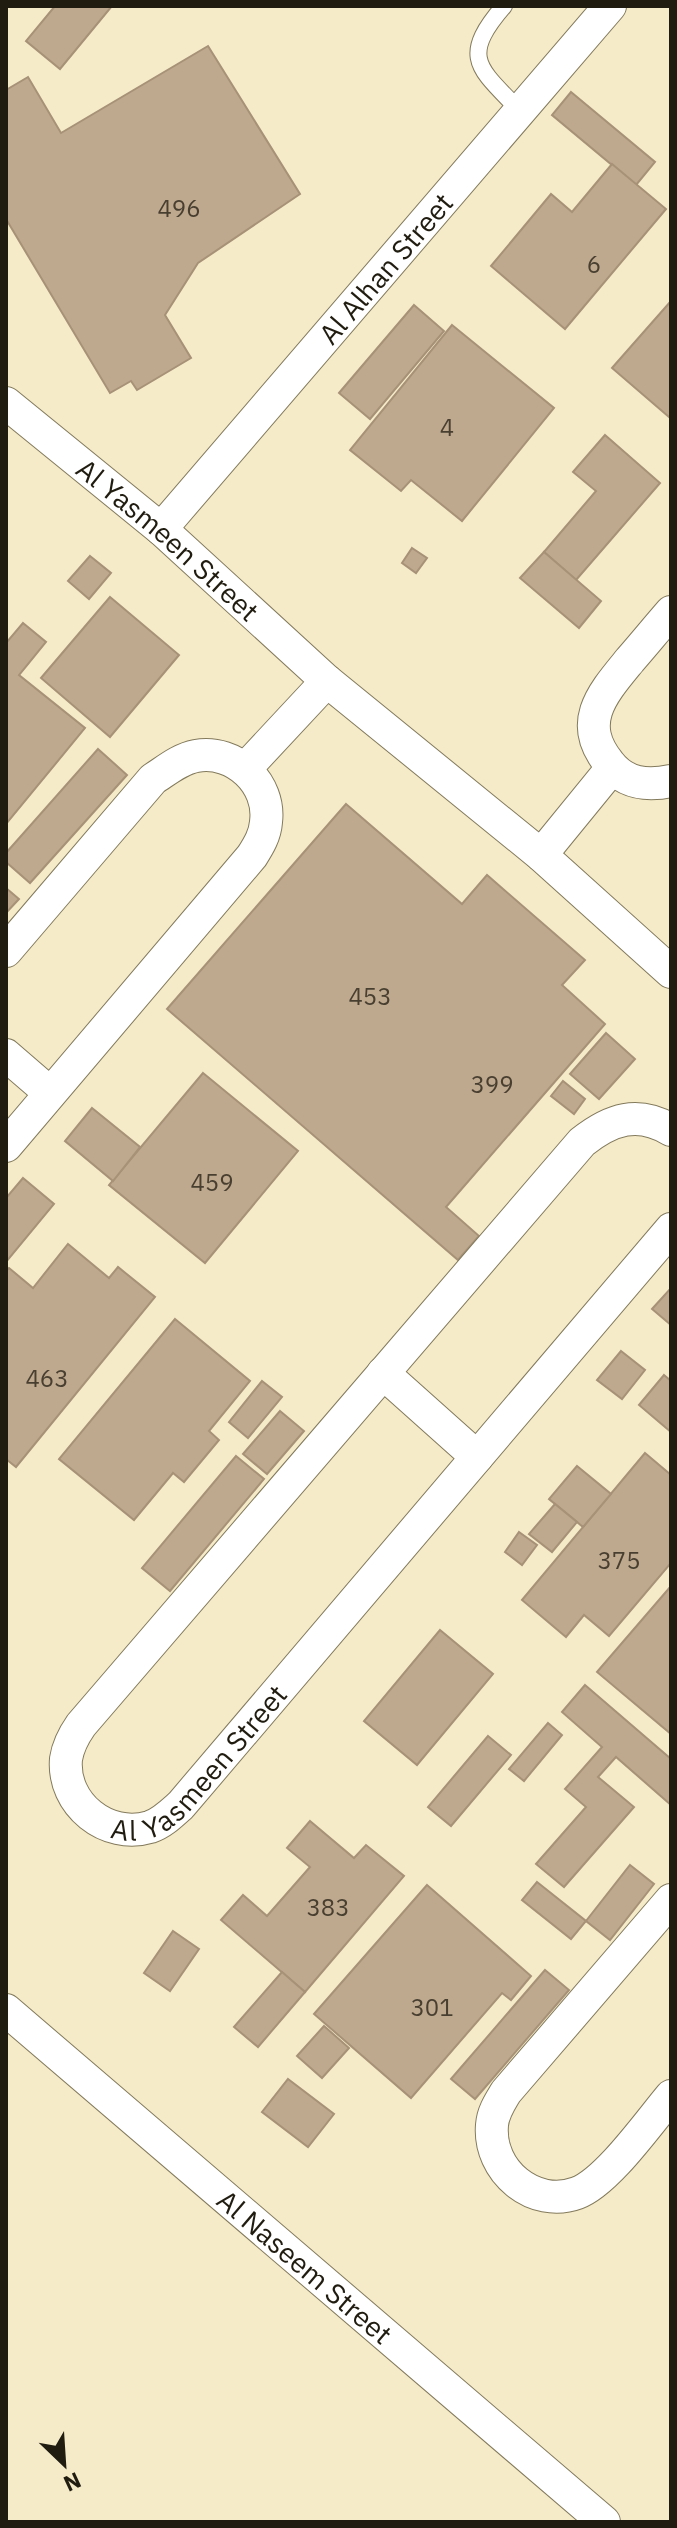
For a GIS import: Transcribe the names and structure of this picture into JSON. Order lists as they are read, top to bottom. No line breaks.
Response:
{"streets":{"street":["Al Alhan Street","Al Yasmeen Street","Al Naseem Street"]},"crossings":[["Al Alhan Street","Al Yasmeen Street"]],"house_numbers":["496","6","4","453","399","459","463","375","383","301"],"north":"bottom right"}
